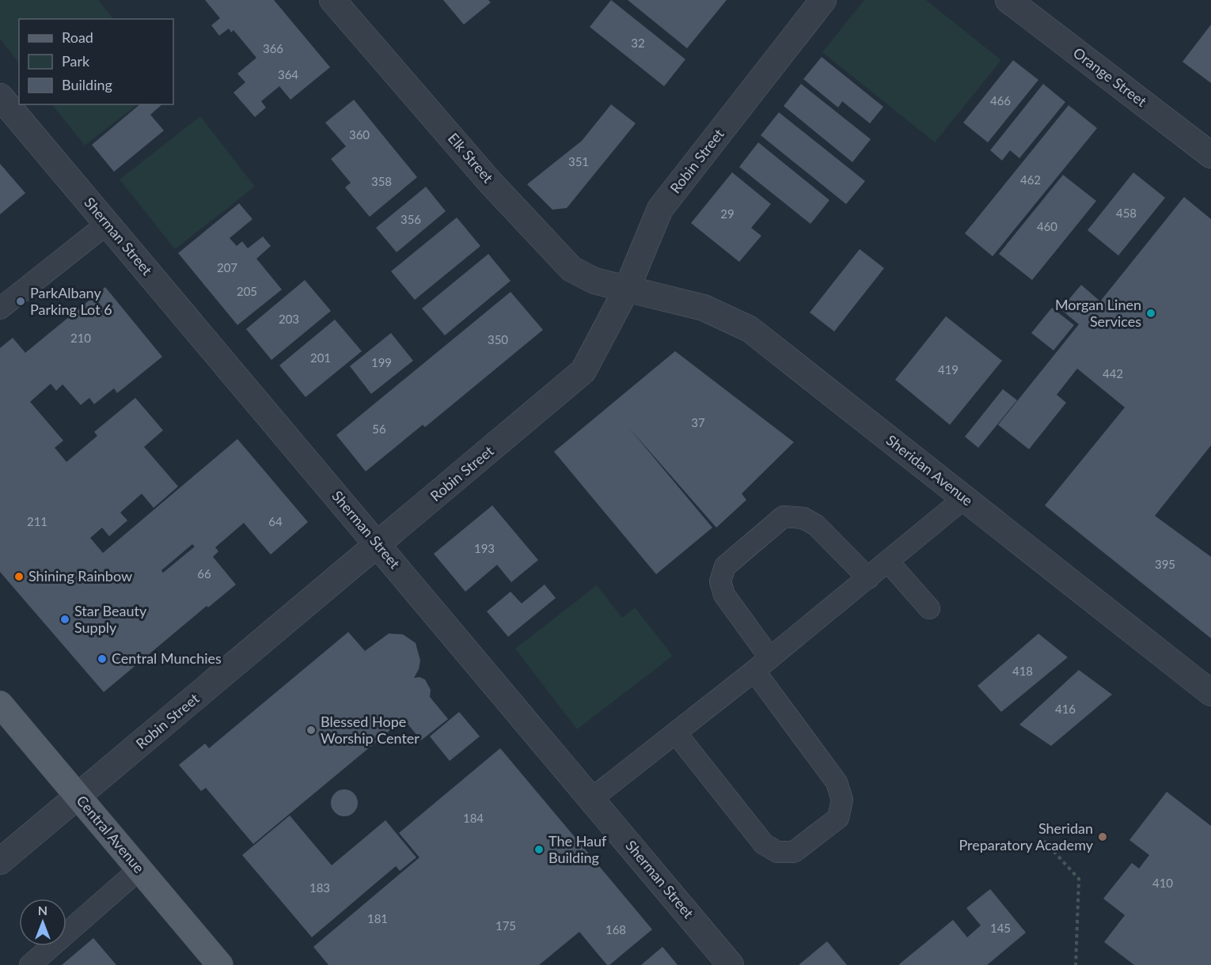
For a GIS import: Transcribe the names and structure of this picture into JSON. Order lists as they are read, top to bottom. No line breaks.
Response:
{"streets":{"main road":["Central Avenue"],"street":["Orange Street","Elk Street","Robin Street","Sherman Street","Sheridan Avenue"]},"crossings":[["Elk Street","Robin Street"],["Elk Street","Sheridan Avenue"],["Robin Street","Sherman Street"],["Robin Street","Sheridan Avenue"],["Robin Street","Central Avenue"]],"places":["ParkAlbany Parking Lot 6","Morgan Linen Services","Shining Rainbow","Star Beauty Supply","Central Munchies","Blessed Hope Worship Center","Sheridan Preparatory Academy","The Hauf Building"],"house_numbers":["32","366","364","466","360","351","462","358","458","29","356","460","207","205","203","210","350","201","199","419","442","37","56","211","64","193","395","66","418","416","184","410","183","181","175","145","168"],"legend":["Road","Park","Building"],"north":"top"}
